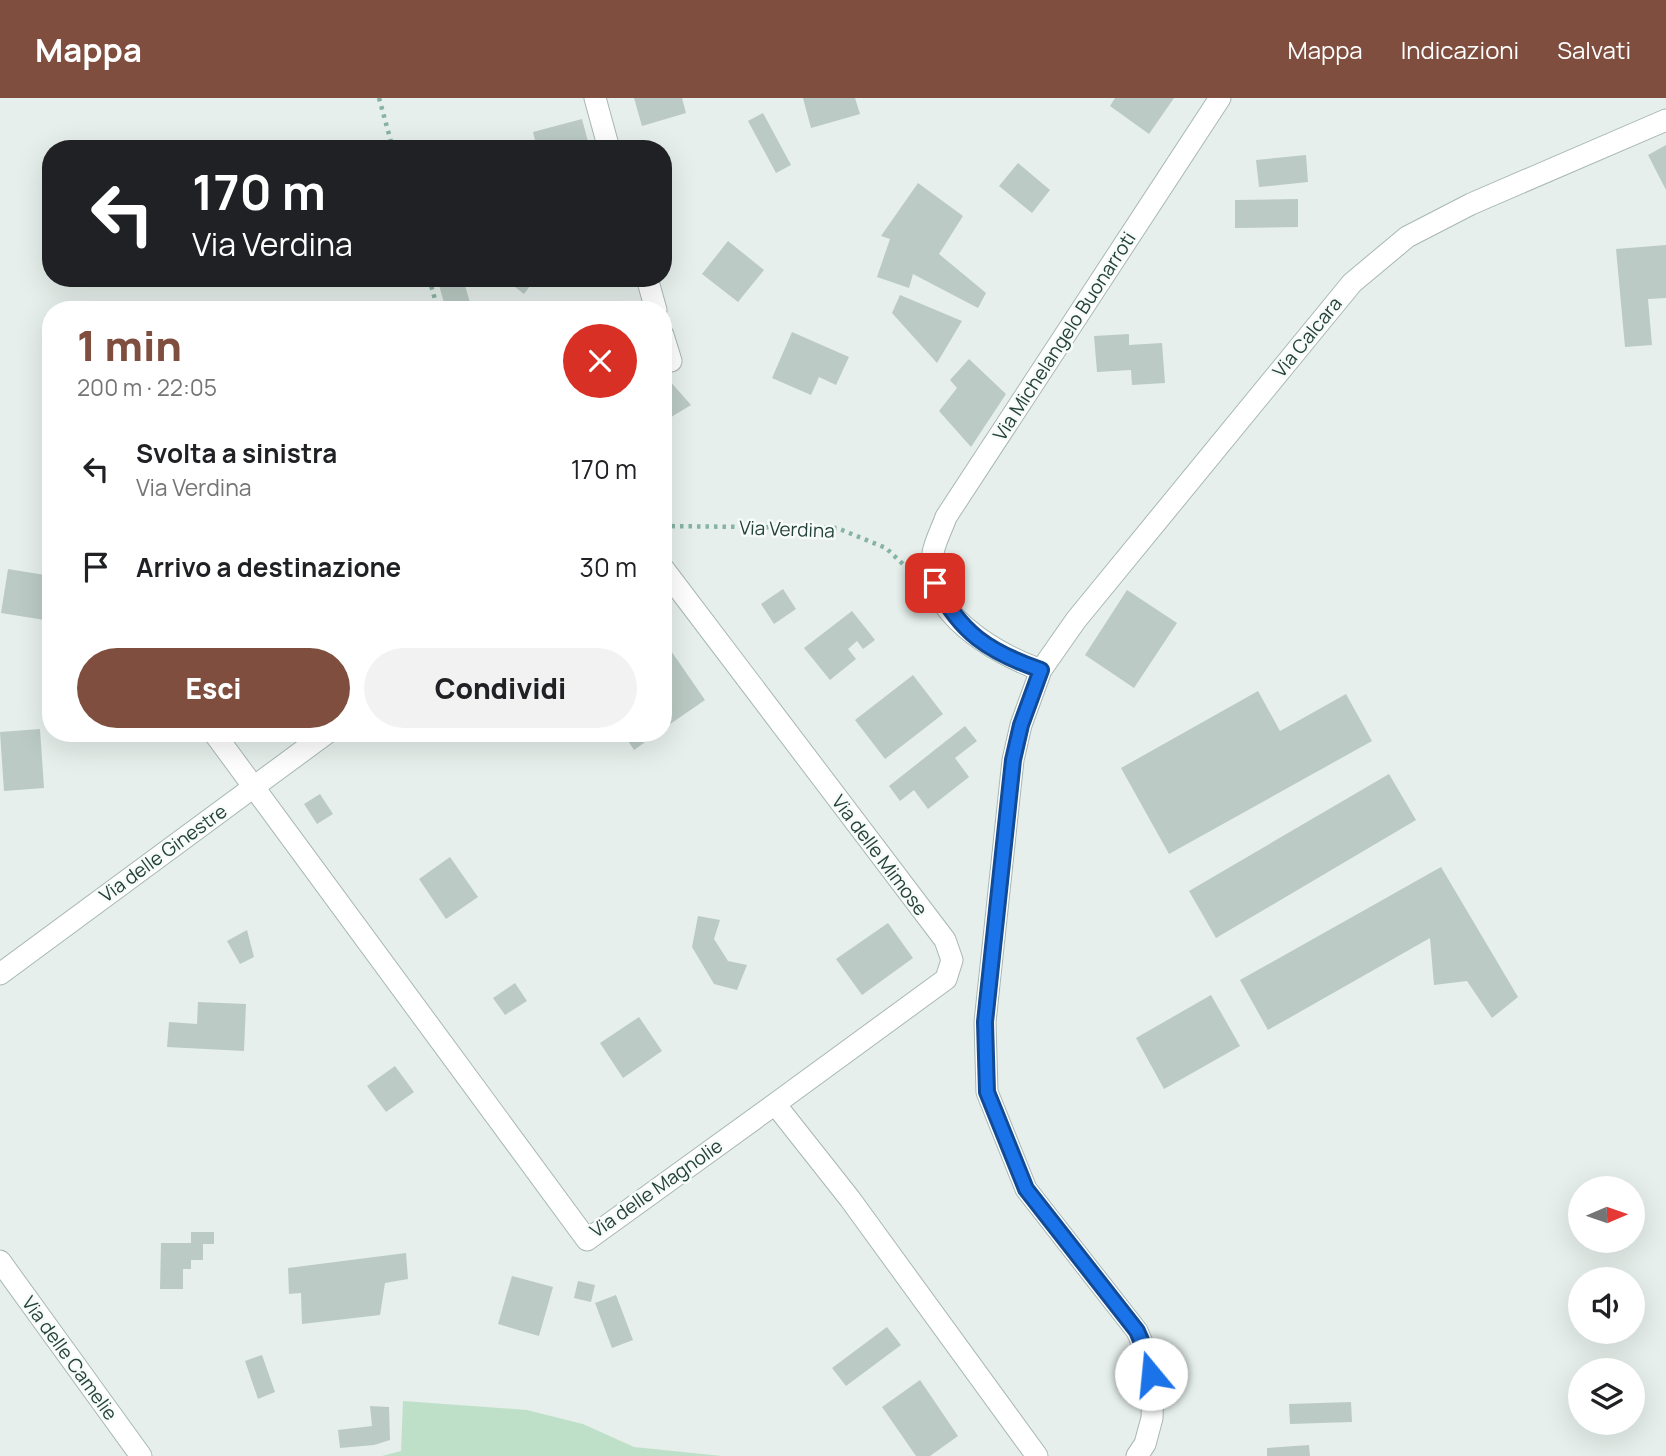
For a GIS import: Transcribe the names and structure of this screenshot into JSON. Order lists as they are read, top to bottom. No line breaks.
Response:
{"streets":{"street":["Via Michelangelo Buonarroti","Via Calcara","Via delle Ginestre","Via delle Mimose","Via delle Magnolie","Via delle Camelie"],"path":["Via Verdina"]},"crossings":[["Via Michelangelo Buonarroti","Via Calcara"],["Via delle Ginestre","Via delle Magnolie"],["Via delle Mimose","Via delle Magnolie"]],"north":"right","page":{"header":"Mappa","nav":["Mappa","Indicazioni","Salvati"],"turn":["170 m","Via Verdina"],"heading":["1 min","200 m · 22:05"],"list":[{"name":"Svolta a sinistra","note":"Via Verdina","value":"170 m"},{"name":"Arrivo a destinazione","value":"30 m"}],"buttons":["Esci","Condividi"]}}
